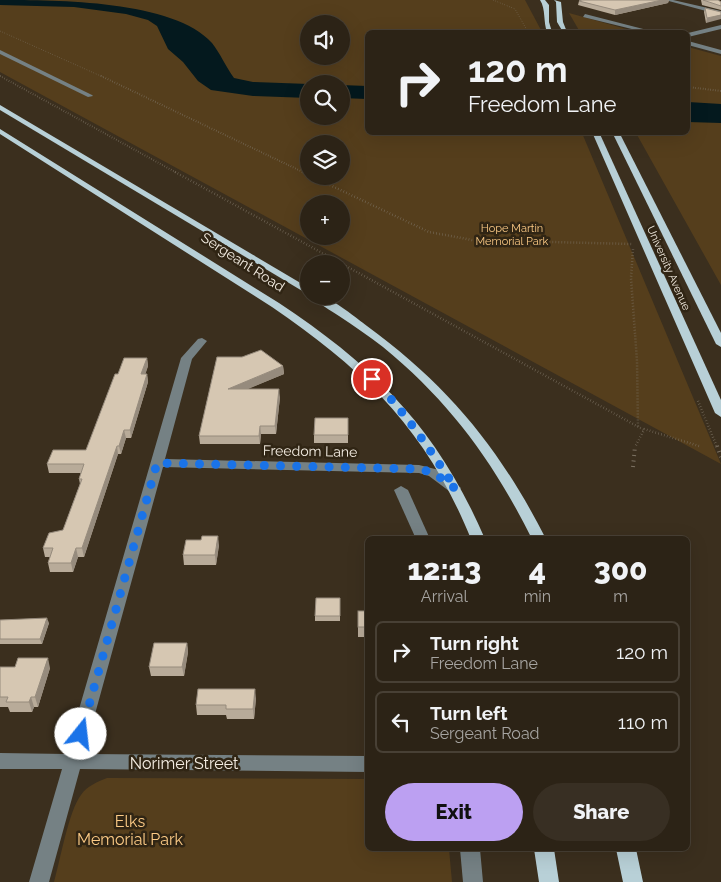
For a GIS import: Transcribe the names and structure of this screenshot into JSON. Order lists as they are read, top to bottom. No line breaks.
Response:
{"streets":{"main road":["Sergeant Road","University Avenue"],"street":["Freedom Lane","Norimer Street"]},"crossings":[["Sergeant Road","Freedom Lane"]],"parks":["Hope Martin Memorial Park","Elks Memorial Park"],"page":{"map_buttons":["+","−"],"turn":["120 m","Freedom Lane"],"eta":["12:13","Arrival","4","min","300","m"],"list":[{"name":"Turn right","note":"Freedom Lane","value":"120 m"},{"name":"Turn left","note":"Sergeant Road","value":"110 m"}],"buttons":["Exit","Share"]}}
